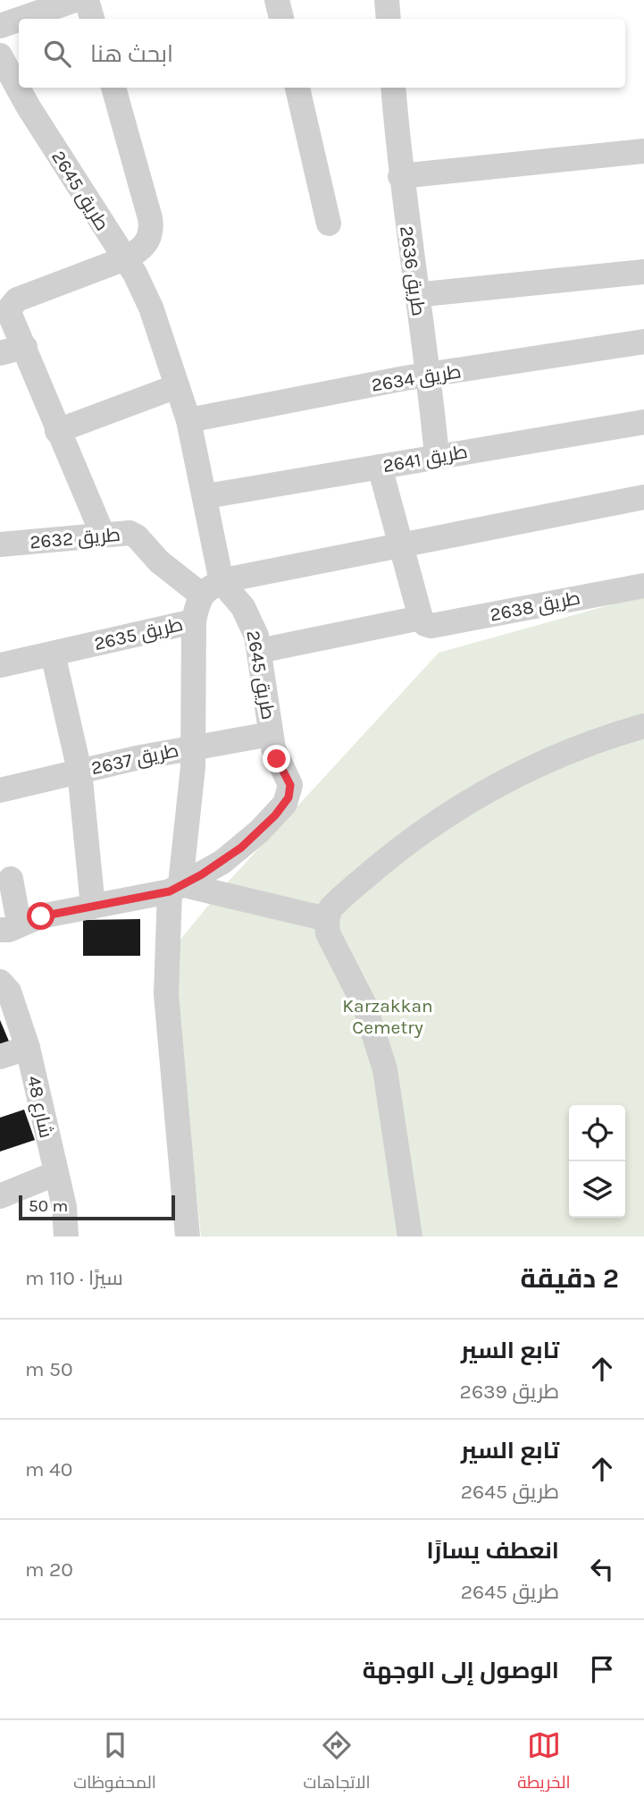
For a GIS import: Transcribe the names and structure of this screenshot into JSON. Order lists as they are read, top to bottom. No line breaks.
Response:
{"streets":{"street":["طريق 2645","طريق 2636","طريق 2634","طريق 2641","طريق 2632","طريق 2638","طريق 2635","طريق 2637","شارع 48"]},"crossings":[["طريق 2645","طريق 2634"],["طريق 2645","طريق 2641"],["طريق 2645","طريق 2632"],["طريق 2645","طريق 2638"],["طريق 2645","طريق 2635"],["طريق 2645","طريق 2637"],["طريق 2636","طريق 2634"],["طريق 2636","طريق 2641"],["طريق 2632","طريق 2635"]],"parks":["Karzakkan Cemetry"],"scale_bar":"50 m","page":{"search":"ابحث هنا","scale":"50 m","heading":["2 دقيقة","سيرًا · 110 m"],"list":[["تابع السير","طريق 2639","50 m"],["تابع السير","طريق 2645","40 m"],["انعطف يسارًا","طريق 2645","20 m"],"الوصول إلى الوجهة"],"nav":["الخريطة","الاتجاهات","المحفوظات"]}}
